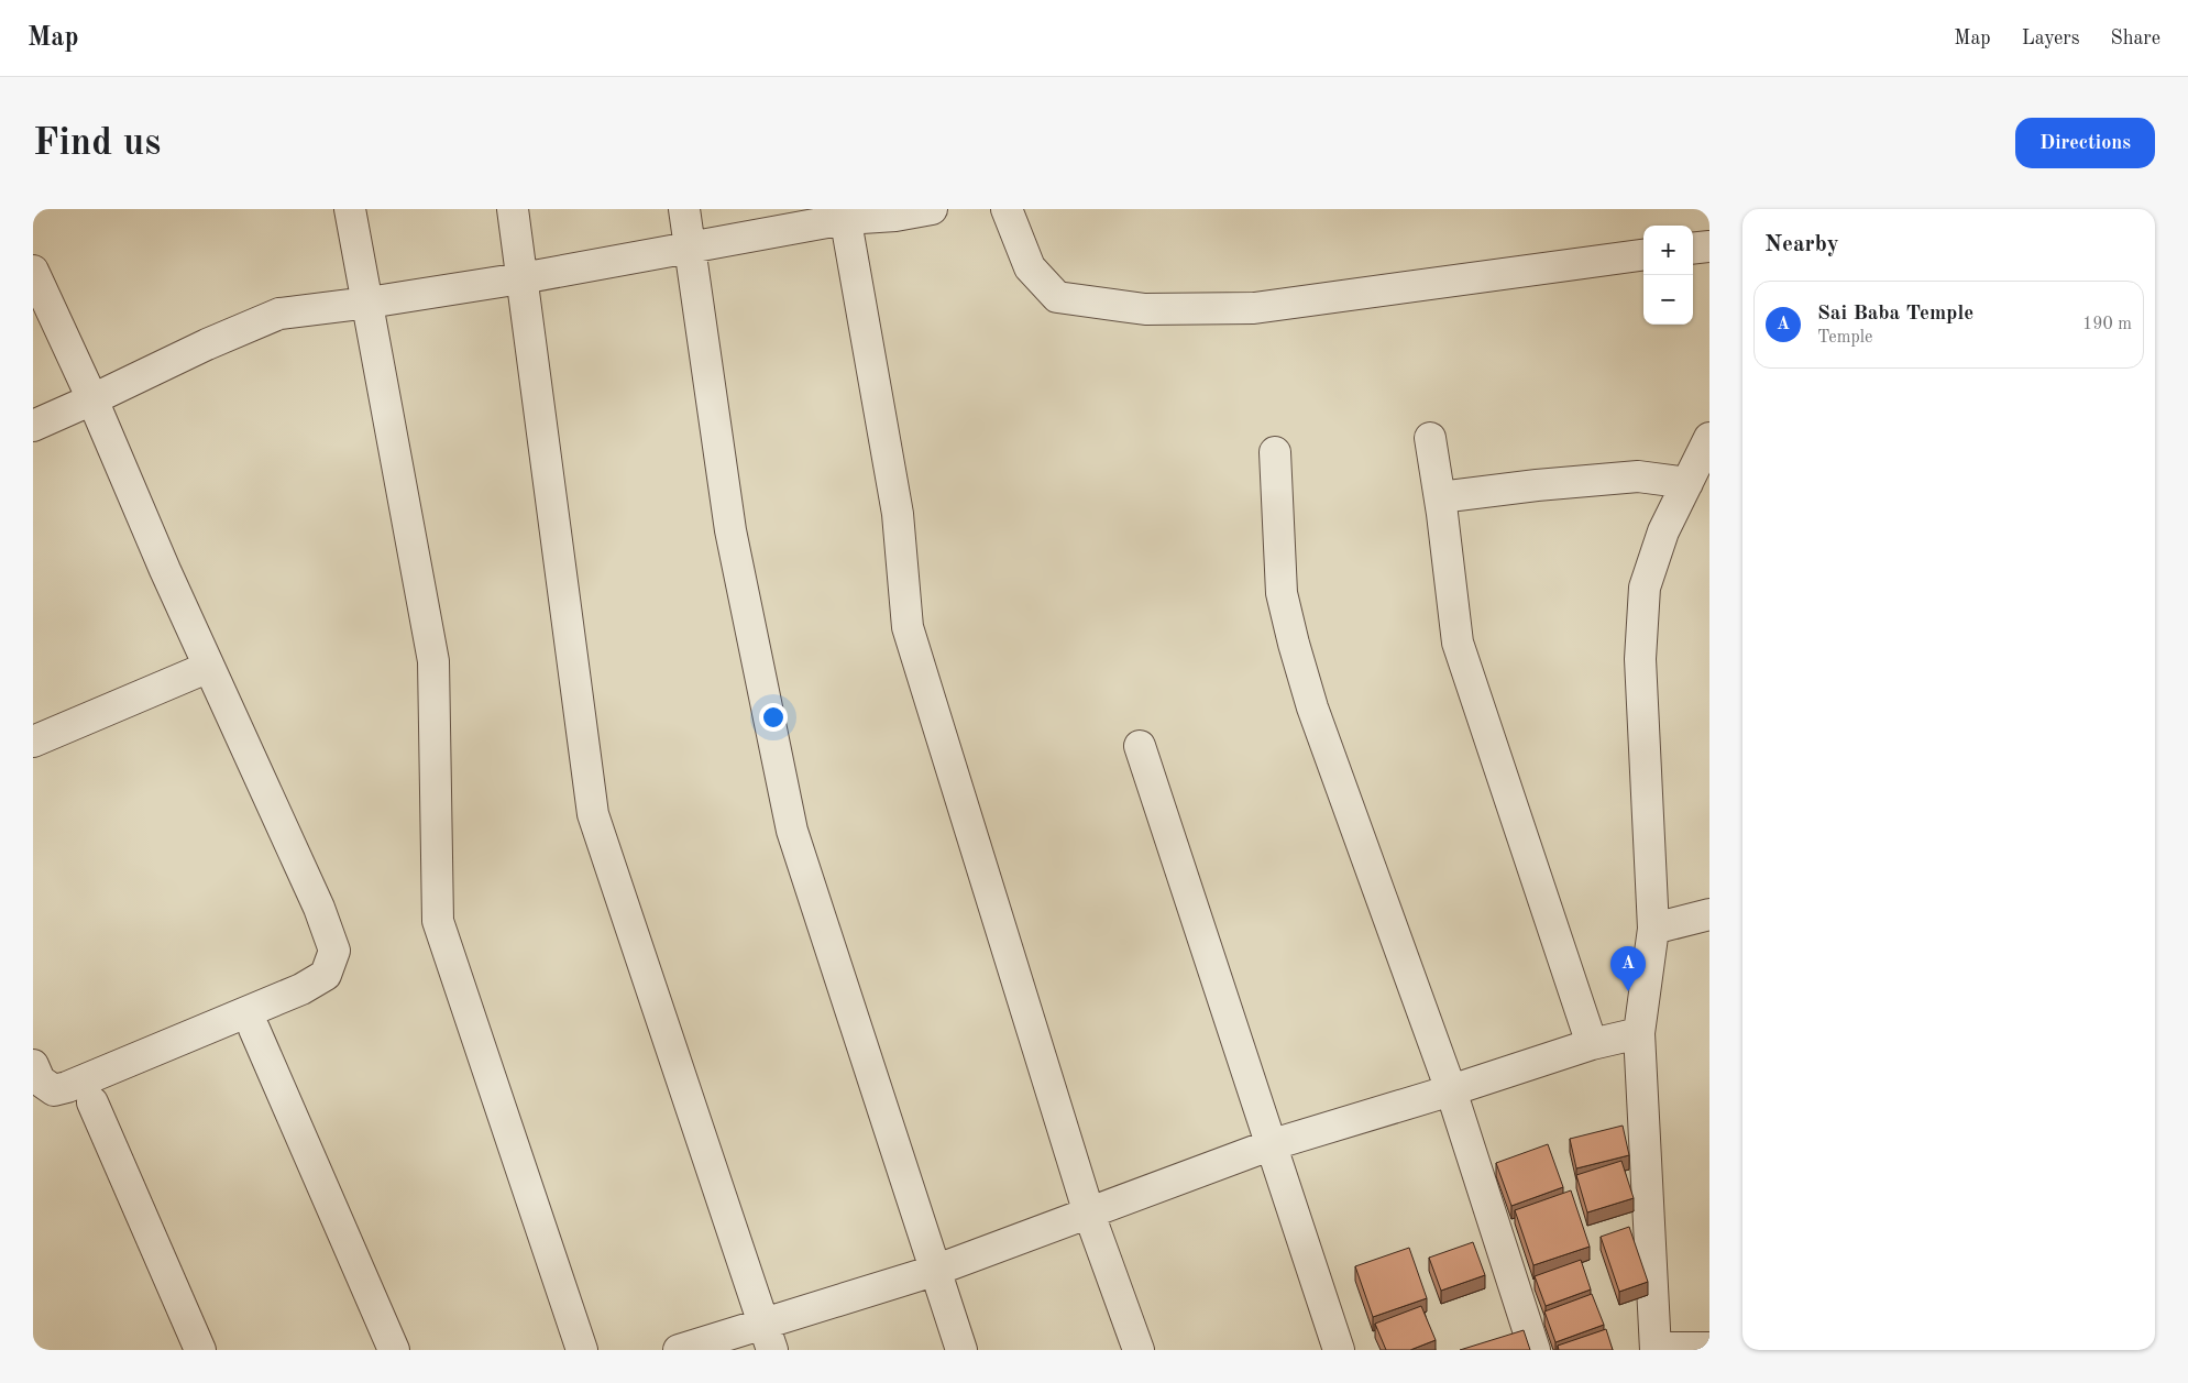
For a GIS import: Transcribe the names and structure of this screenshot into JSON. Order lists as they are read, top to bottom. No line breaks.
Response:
{"page":{"header":"Map","nav":["Map","Layers","Share"],"buttons":"Directions","title":"Find us","heading":"Nearby","map_buttons":["+","−"],"list":[{"mark":"A","name":"Sai Baba Temple","note":"Temple","value":"190 m"}],"pins":"A"}}
